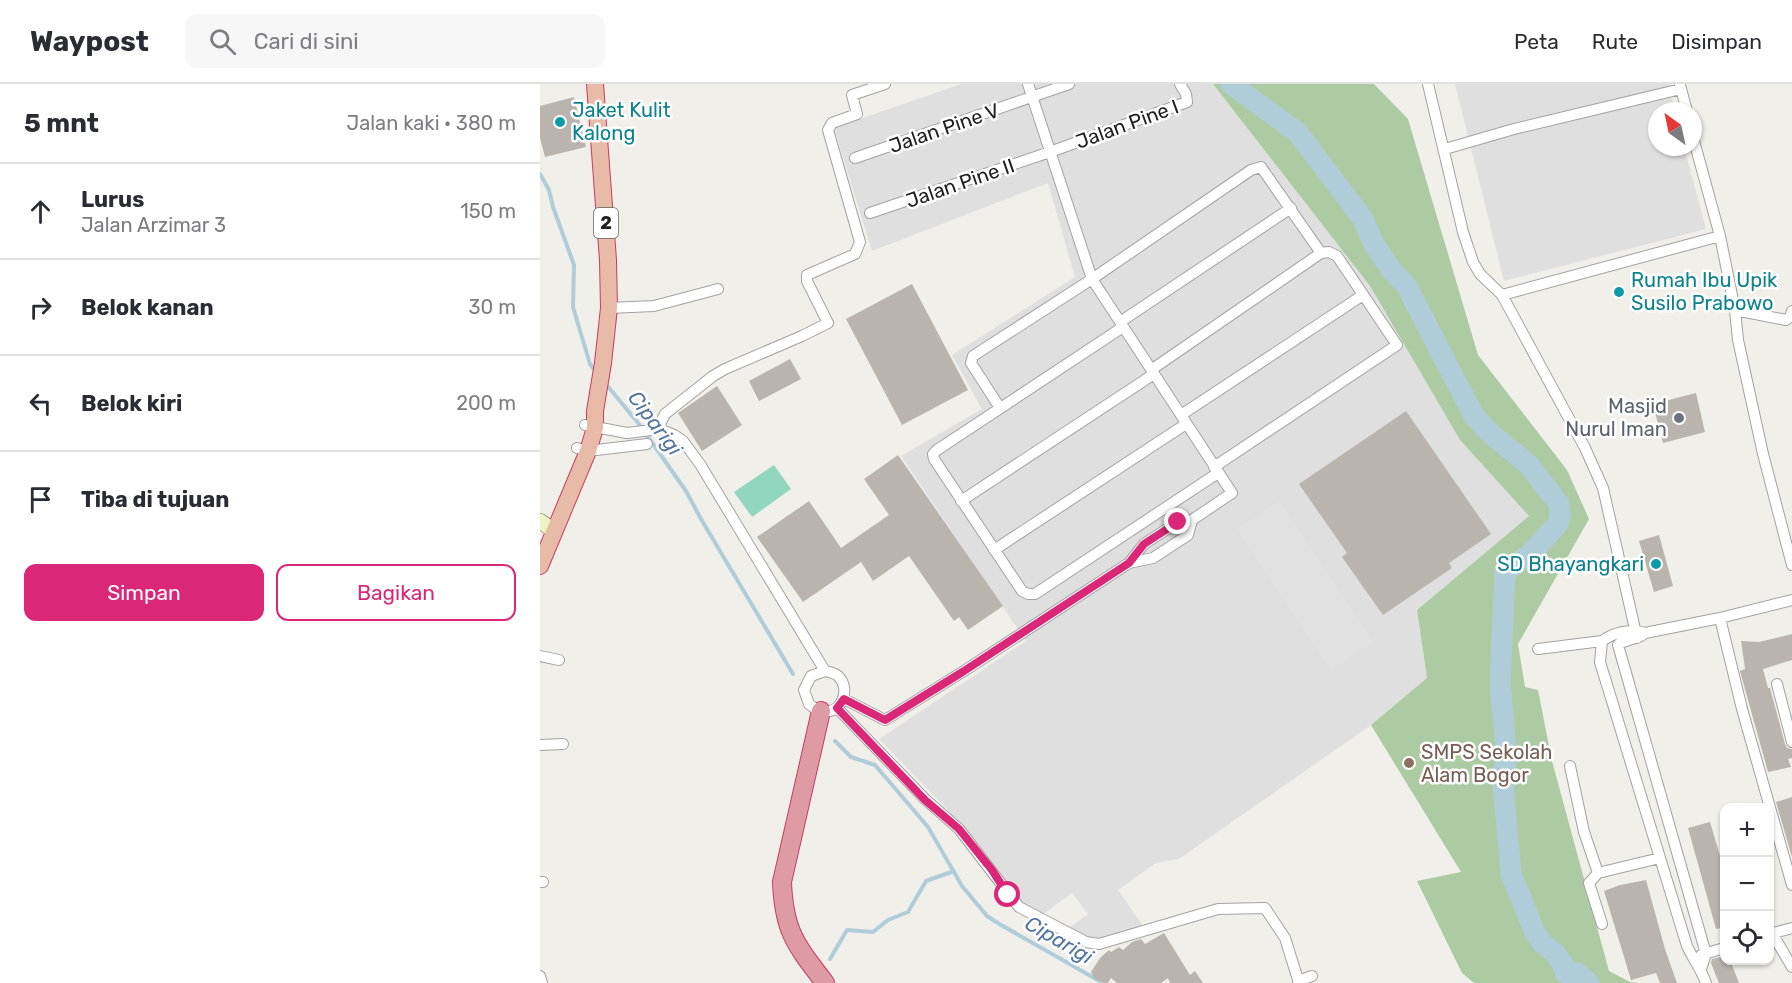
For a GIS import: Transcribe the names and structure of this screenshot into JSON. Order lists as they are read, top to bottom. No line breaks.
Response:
{"streets":{"highway":["2"],"street":["Jalan Pine I","Jalan Pine V","Jalan Pine II"]},"crossings":[["Jalan Pine I","Jalan Pine II"]],"water":["Ciparigi"],"places":["Jaket Kulit Kalong","Rumah Ibu Upik Susilo Prabowo","Masjid Nurul Iman","SD Bhayangkari","SMPS Sekolah Alam Bogor"],"north":"top left","page":{"header":"Waypost","search":"Cari di sini","nav":["Peta","Rute","Disimpan"],"heading":["5 mnt","Jalan kaki · 380 m"],"list":[["Lurus","Jalan Arzimar 3","150 m"],["Belok kanan","30 m"],["Belok kiri","200 m"],"Tiba di tujuan"],"buttons":["Simpan","Bagikan"],"map_buttons":["+","−"]}}
